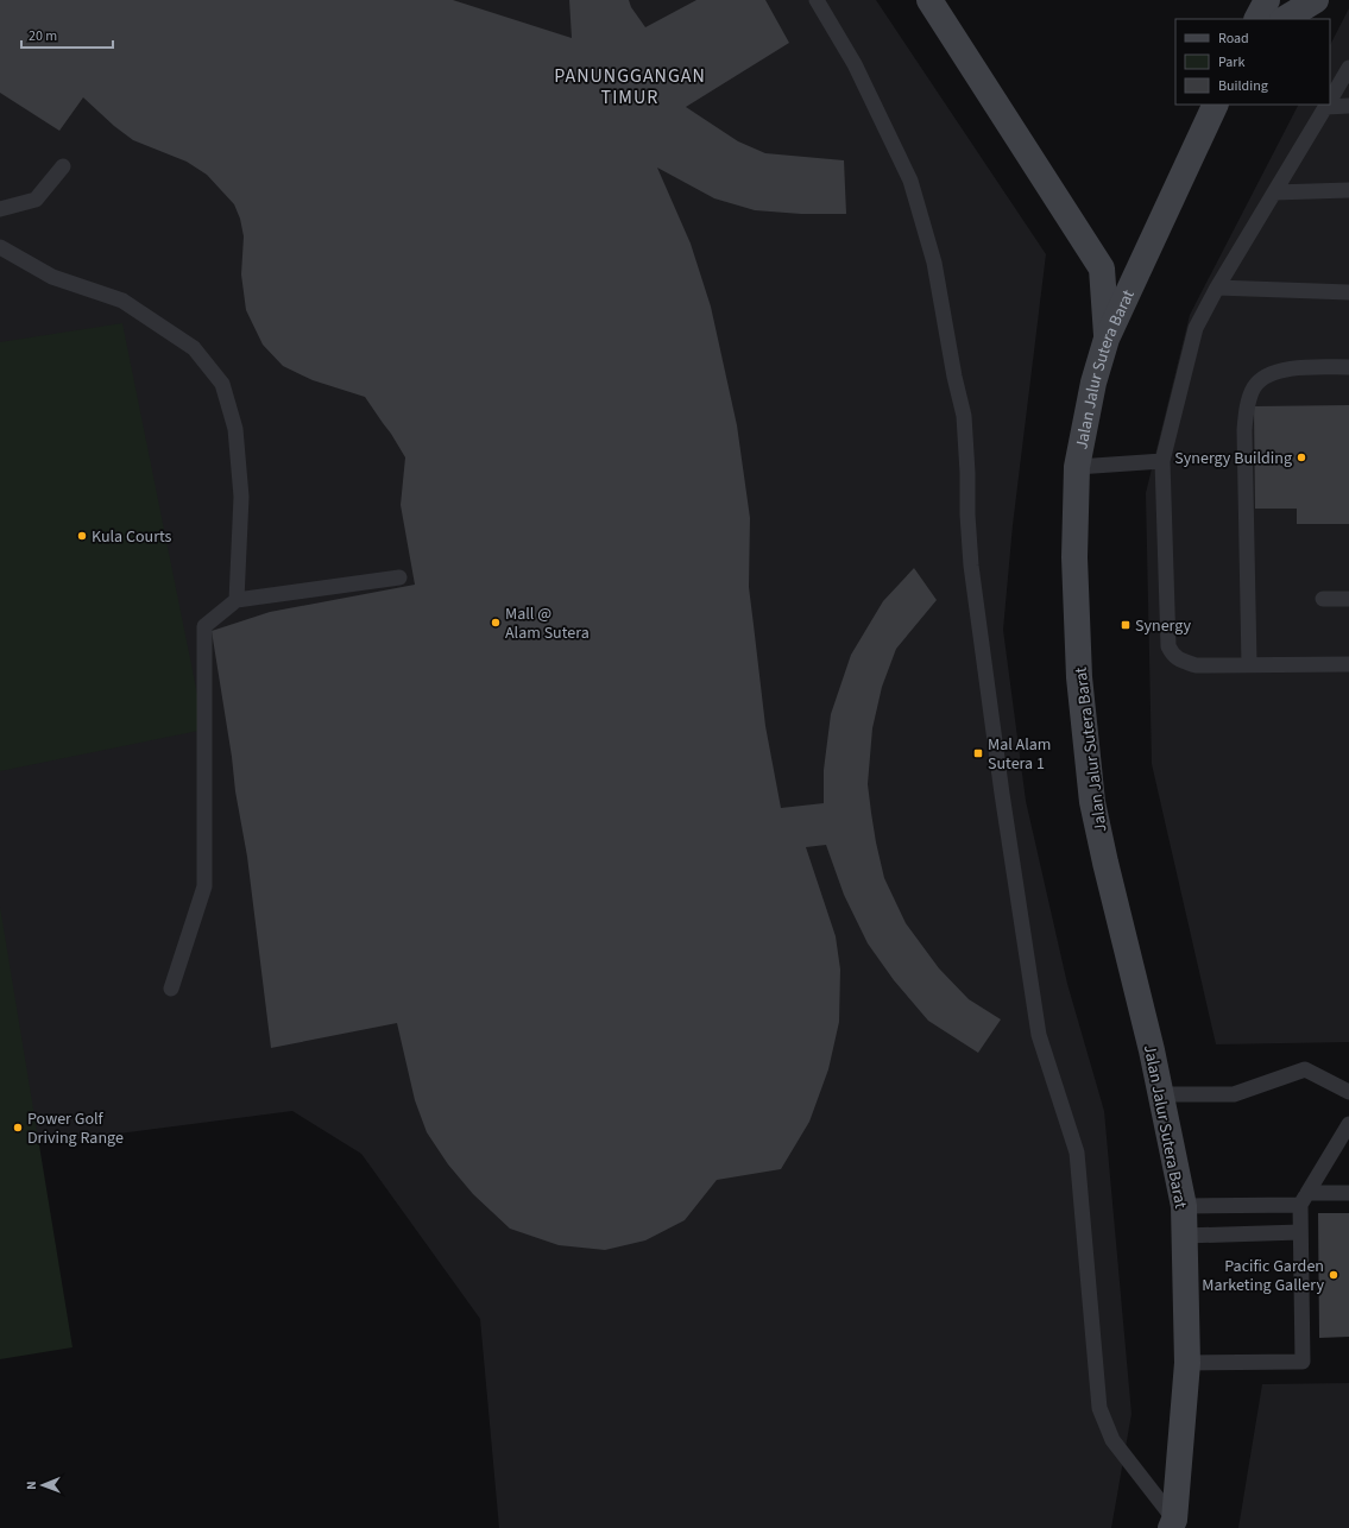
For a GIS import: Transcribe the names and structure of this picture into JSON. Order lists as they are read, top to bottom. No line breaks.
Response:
{"streets":{"street":["Jalan Jalur Sutera Barat"]},"districts":["PANUNGGANGAN TIMUR"],"places":{"other":["Synergy Building","Kula Courts","Mall @ Alam Sutera","Power Golf Driving Range","Pacific Garden Marketing Gallery"],"transit":["Synergy","Mal Alam Sutera 1"]},"legend":["Road","Park","Building"],"scale_bar":"20 m","north":"left"}
